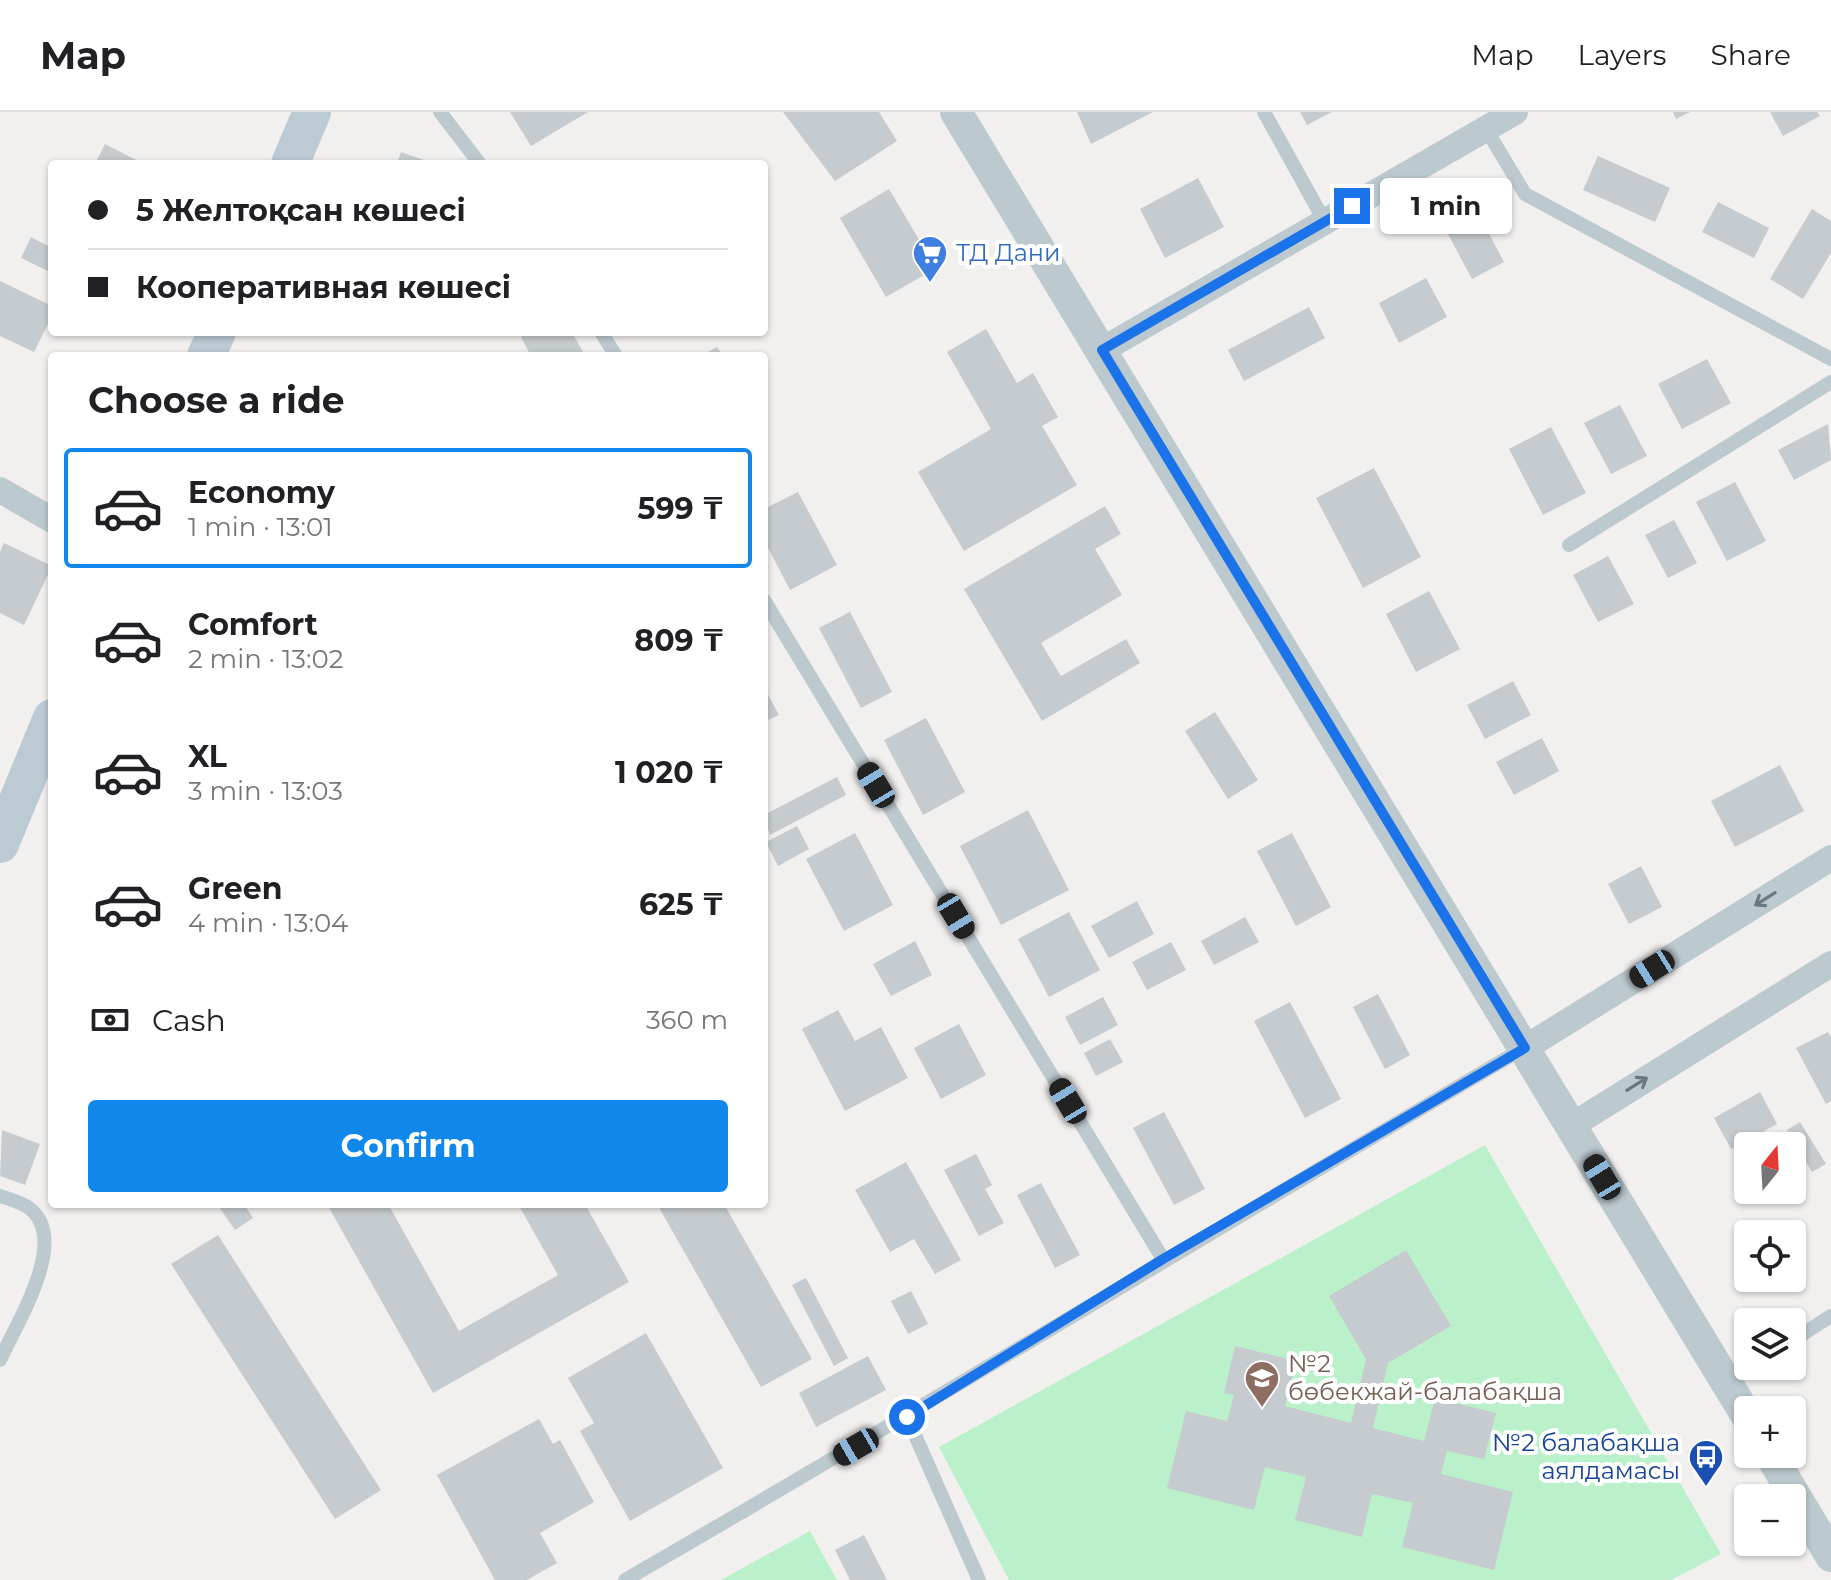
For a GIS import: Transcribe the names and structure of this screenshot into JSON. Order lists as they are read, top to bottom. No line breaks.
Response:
{"places":{"supermarket":["ТД Дани"],"school or university":["№2 бөбекжай-балабақша"],"bus stop":["№2 балабақша аялдамасы"]},"north":"top","page":{"header":"Map","nav":["Map","Layers","Share"],"banner":["5 Желтоқсан көшесі","Кооперативная көшесі"],"bubble":"1 min","heading":"Choose a ride","list":[{"name":"Economy","note":"1 min · 13:01","value":"599 ₸"},{"name":"Comfort","note":"2 min · 13:02","value":"809 ₸"},{"name":"XL","note":"3 min · 13:03","value":"1 020 ₸"},{"name":"Green","note":"4 min · 13:04","value":"625 ₸"}],"pay":["Cash","360 m"],"buttons":"Confirm","map_buttons":["+","−"]}}
